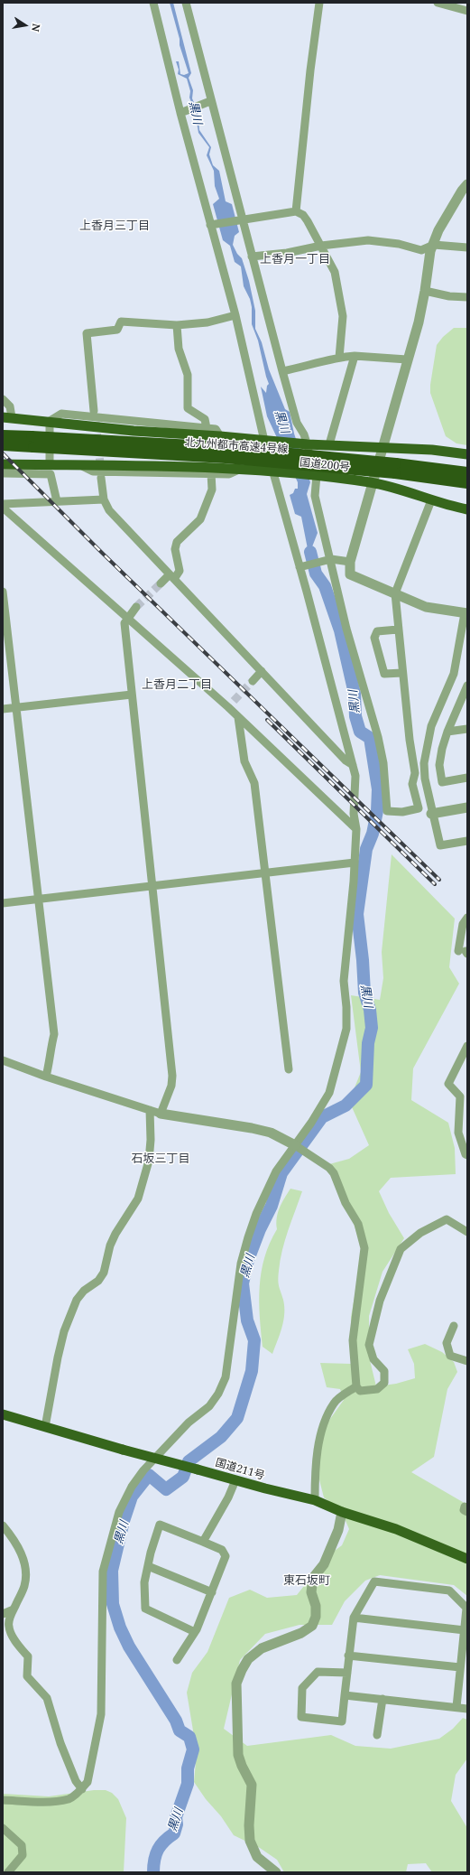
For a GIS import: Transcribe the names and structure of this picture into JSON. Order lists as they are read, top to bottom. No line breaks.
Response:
{"streets":{"highway":["北九州都市高速4号線","国道200号","国道211号"]},"districts":["上香月三丁目","上香月一丁目","上香月二丁目","石坂三丁目","東石坂町"],"water":["黒川"],"north":"right"}
